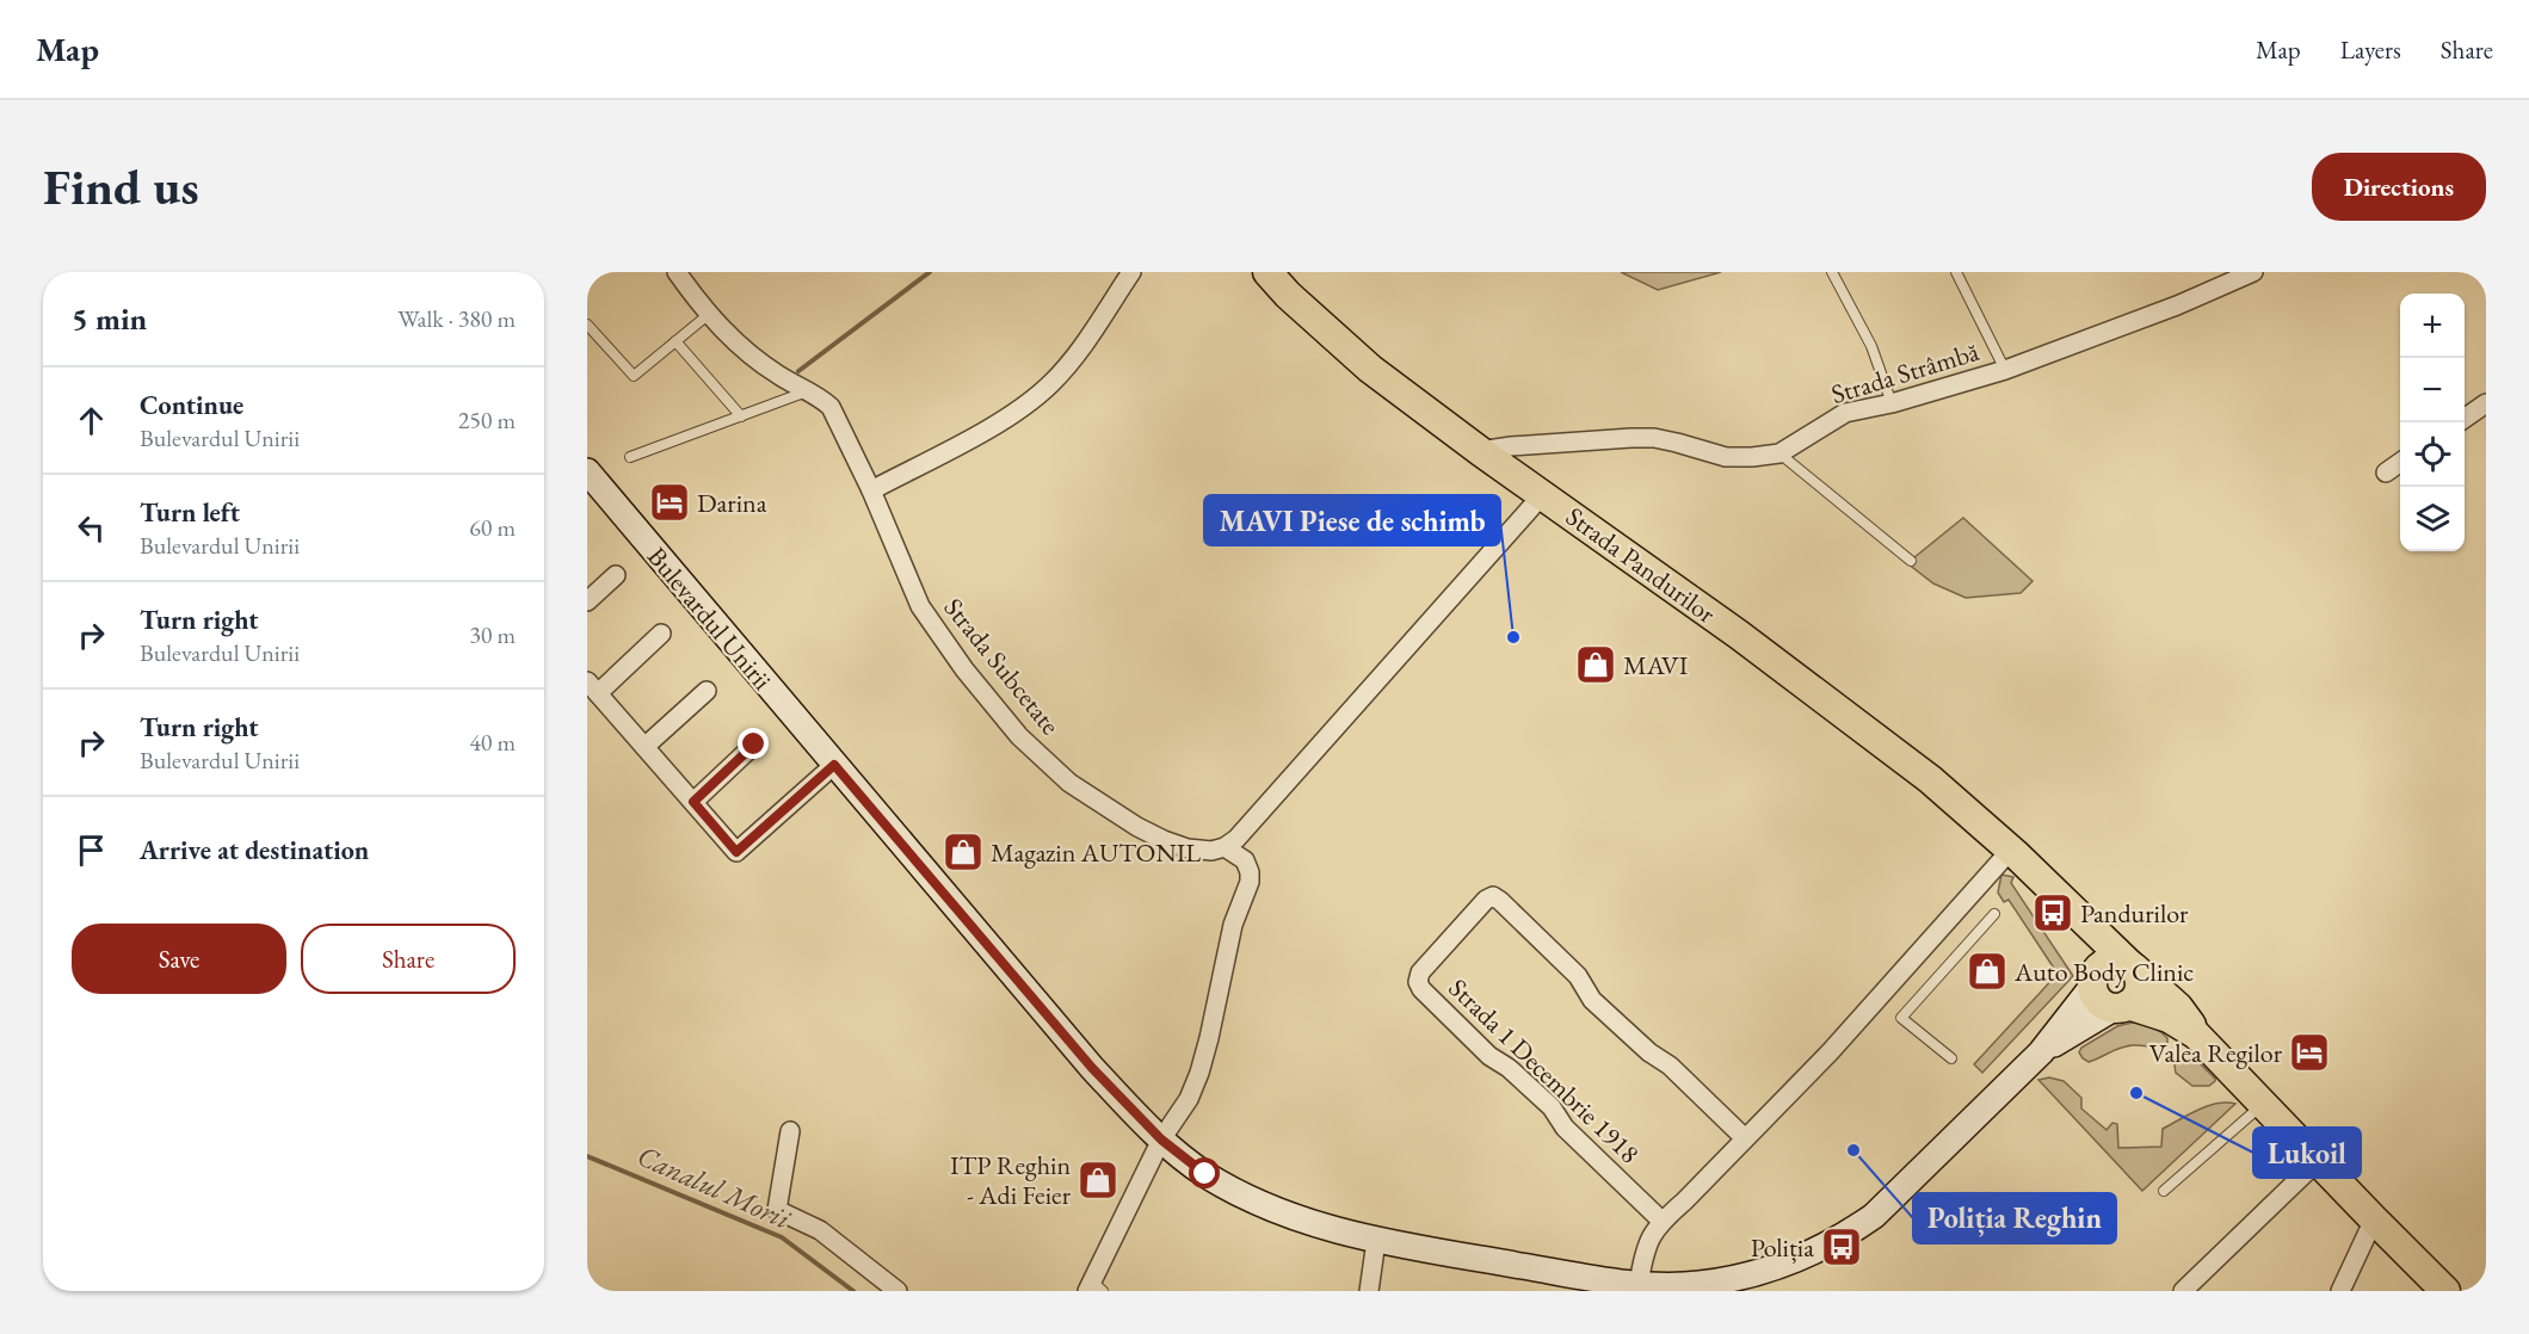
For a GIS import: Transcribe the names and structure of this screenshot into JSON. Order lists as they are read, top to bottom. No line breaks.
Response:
{"streets":{"highway":["Strada Pandurilor"],"main road":["Bulevardul Unirii"],"street":["Strada Strâmbă","Strada Subcetate","Strada 1 Decembrie 1918"]},"crossings":[["Strada Strâmbă","Strada Pandurilor"],["Strada Pandurilor","Bulevardul Unirii"]],"water":["Canalul Morii"],"places":{"hotel":["Darina","Valea Regilor"],"other":["MAVI Piese de schimb","Lukoil","Poliția Reghin"],"shop":["MAVI","Magazin AUTONIL","Auto Body Clinic","ITP Reghin - Adi Feier"],"bus stop":["Pandurilor","Poliția"]},"page":{"header":"Map","nav":["Map","Layers","Share"],"buttons":["Directions",["Save","Share"]],"title":"Find us","heading":["5 min","Walk · 380 m"],"map_buttons":["+","−"],"list":[["Continue","Bulevardul Unirii","250 m"],["Turn left","Bulevardul Unirii","60 m"],["Turn right","Bulevardul Unirii","30 m"],["Turn right","Bulevardul Unirii","40 m"],"Arrive at destination"]}}
